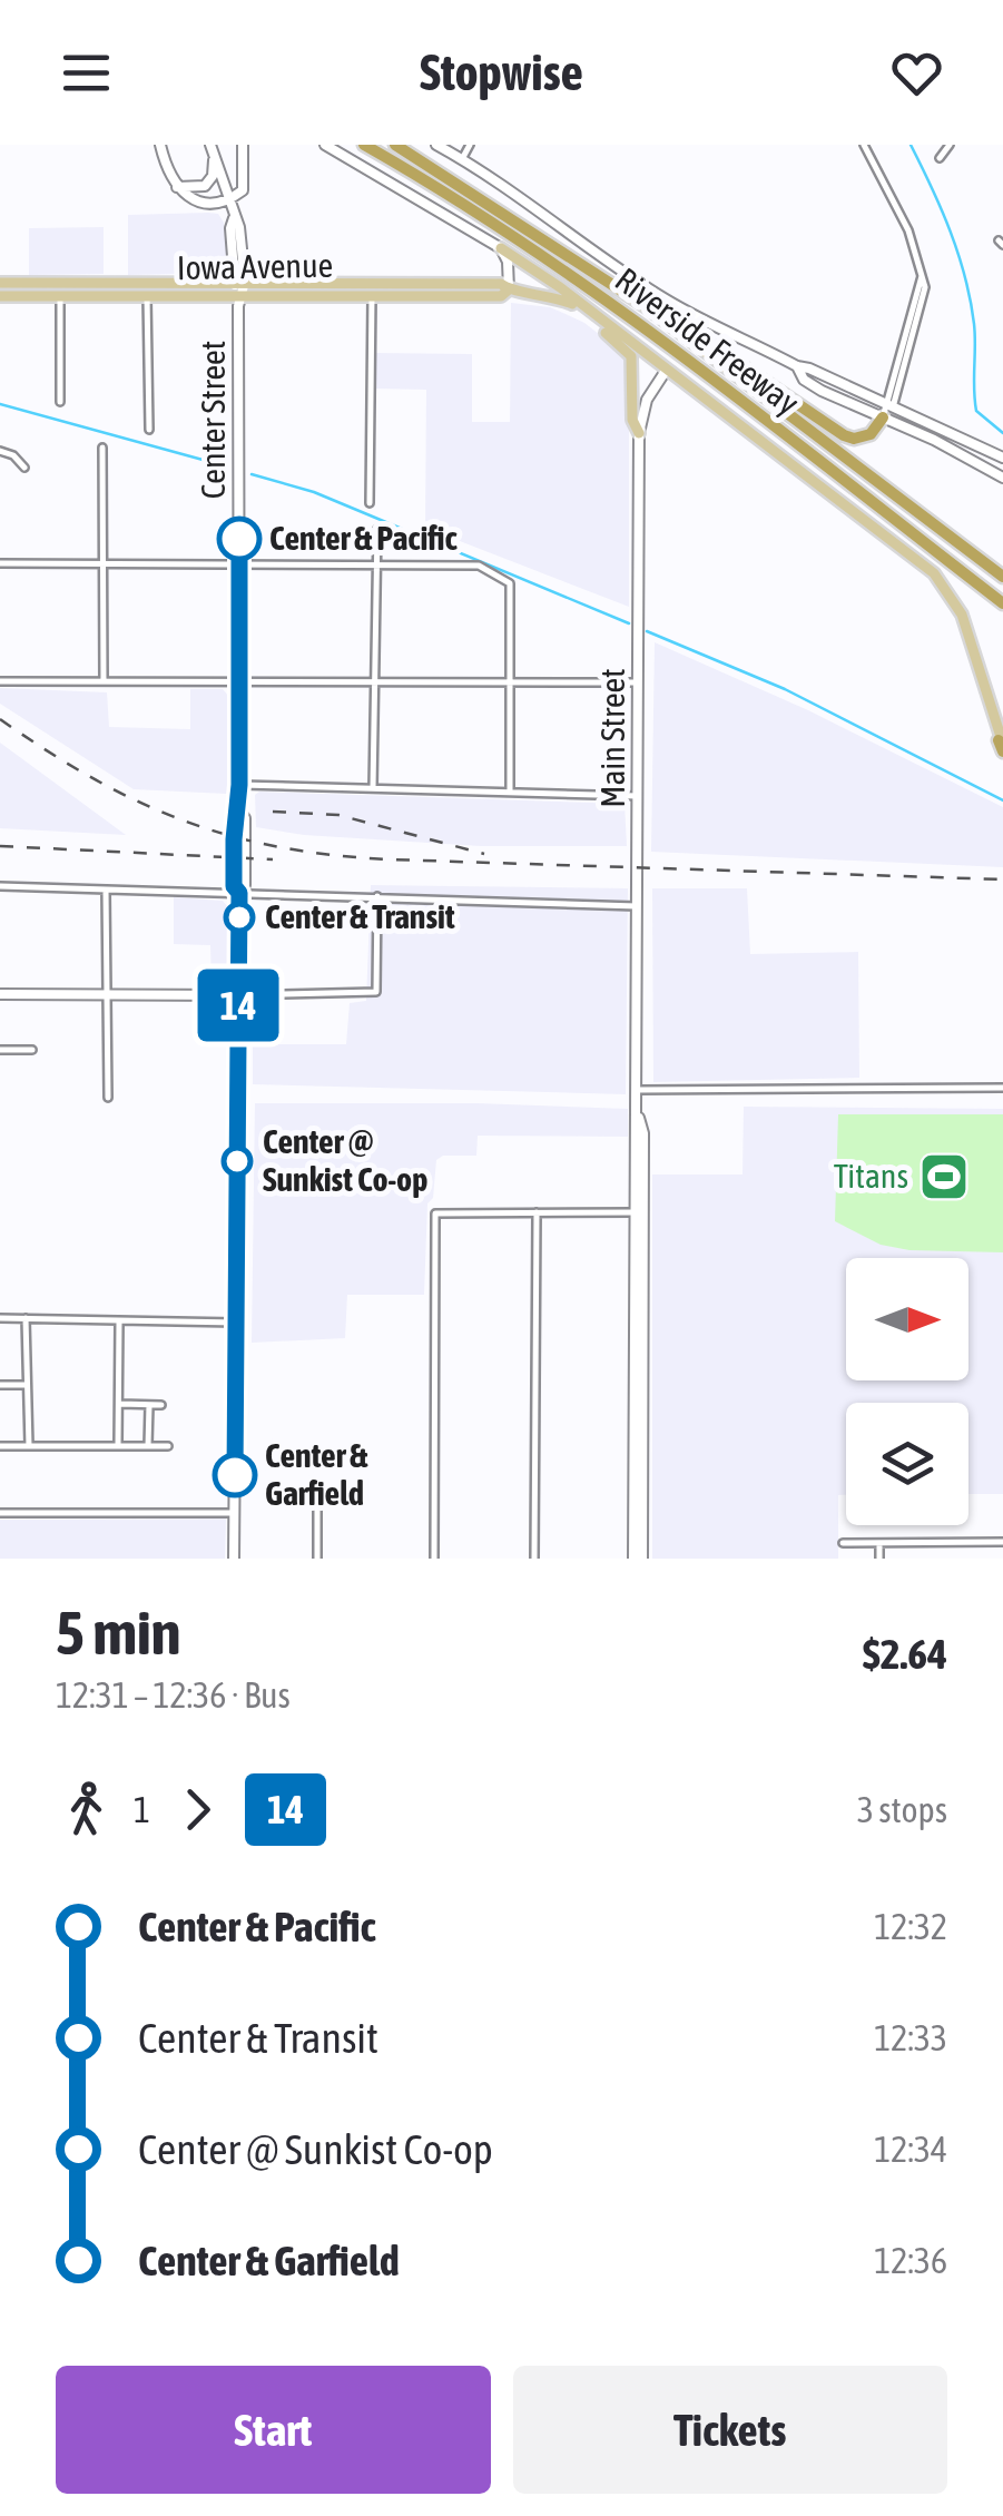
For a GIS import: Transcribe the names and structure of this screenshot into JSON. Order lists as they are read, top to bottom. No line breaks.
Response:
{"streets":{"highway":["Riverside Freeway"],"main road":["Iowa Avenue","Center Street","Main Street"]},"crossings":[["Iowa Avenue","Center Street"]],"places":{"other":["Center & Pacific","Center & Transit","Center @ Sunkist Co-op","Center & Garfield"],"sports":["Titans"]},"lines":["bus line 14"],"north":"right","page":{"header":"Stopwise","on_map":"14","heading":["5 min","12:31 – 12:36 · Bus","$2.64"],"legs":["1","14","3 stops"],"list":[{"name":"Center & Pacific","value":"12:32"},{"name":"Center & Transit","value":"12:33"},{"name":"Center @ Sunkist Co-op","value":"12:34"},{"name":"Center & Garfield","value":"12:36"}],"buttons":["Start","Tickets"]}}
